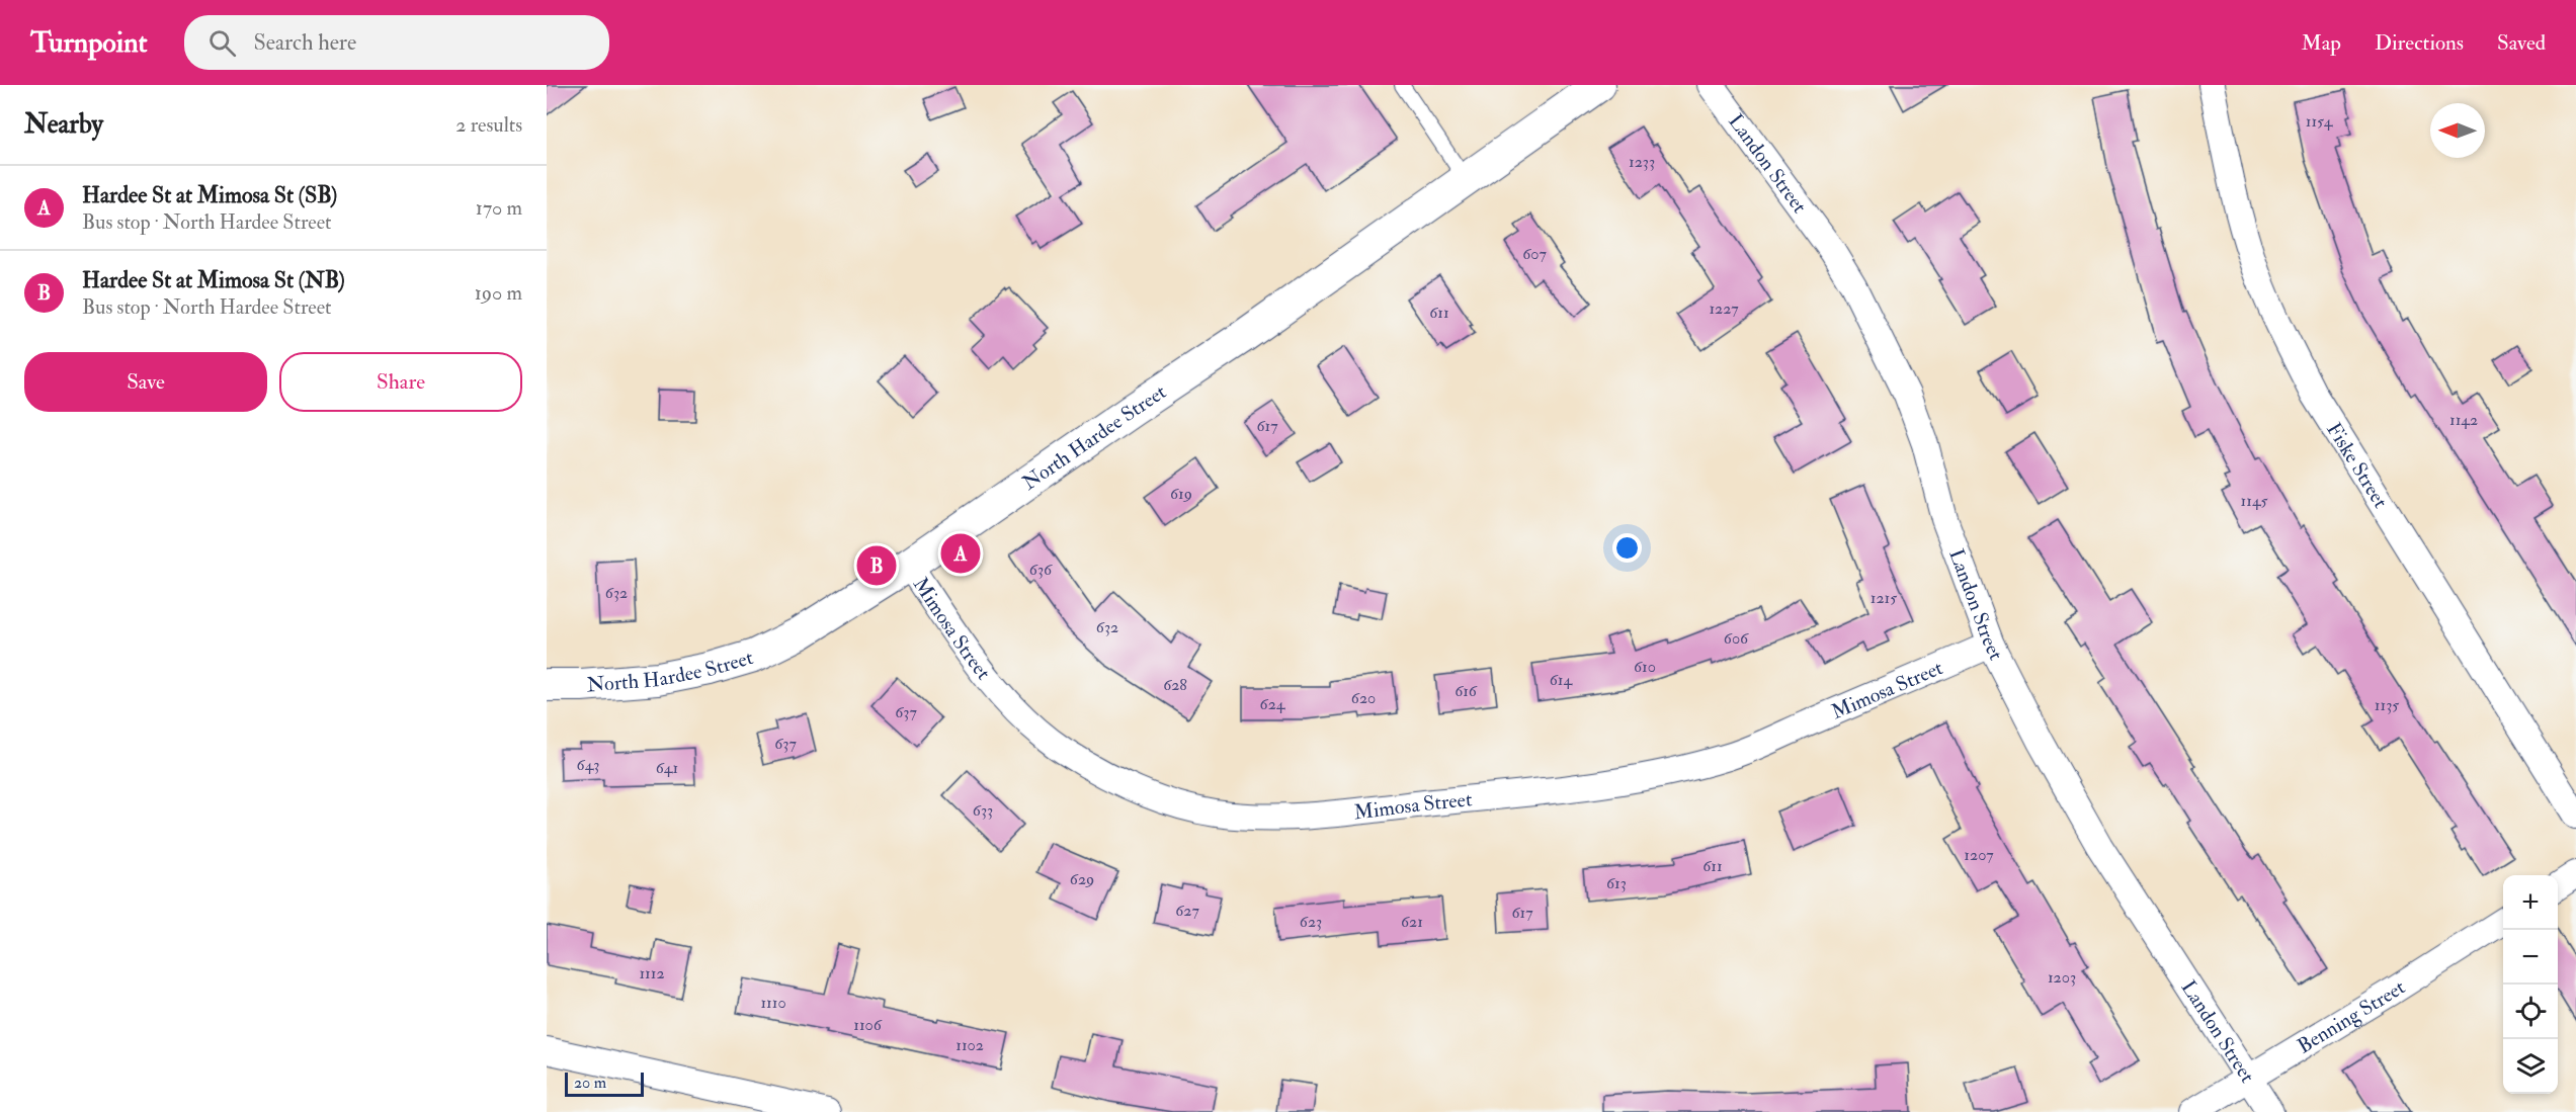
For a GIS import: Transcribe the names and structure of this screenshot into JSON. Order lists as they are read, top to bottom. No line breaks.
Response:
{"streets":{"street":["Landon Street","North Hardee Street","Fiske Street","Mimosa Street","Benning Street"]},"crossings":[["Landon Street","Mimosa Street"],["Landon Street","Benning Street"],["North Hardee Street","Mimosa Street"]],"house_numbers":["1154","1233","607","1227","611","1142","617","619","1145","636","632","1215","632","606","610","614","628","616","620","624","1135","637","637","643","641","633","1207","611","629","613","627","617","623","621","1112","1203","1110","1106","1102"],"scale_bar":"20 m","north":"left","page":{"header":"Turnpoint","search":"Search here","nav":["Map","Directions","Saved"],"heading":["Nearby","2 results"],"list":[{"mark":"A","name":"Hardee St at Mimosa St (SB)","note":"Bus stop · North Hardee Street","value":"170 m"},{"mark":"B","name":"Hardee St at Mimosa St (NB)","note":"Bus stop · North Hardee Street","value":"190 m"}],"buttons":["Save","Share"],"pins":["A","B"],"map_buttons":["+","−"],"scale":"20 m"}}
